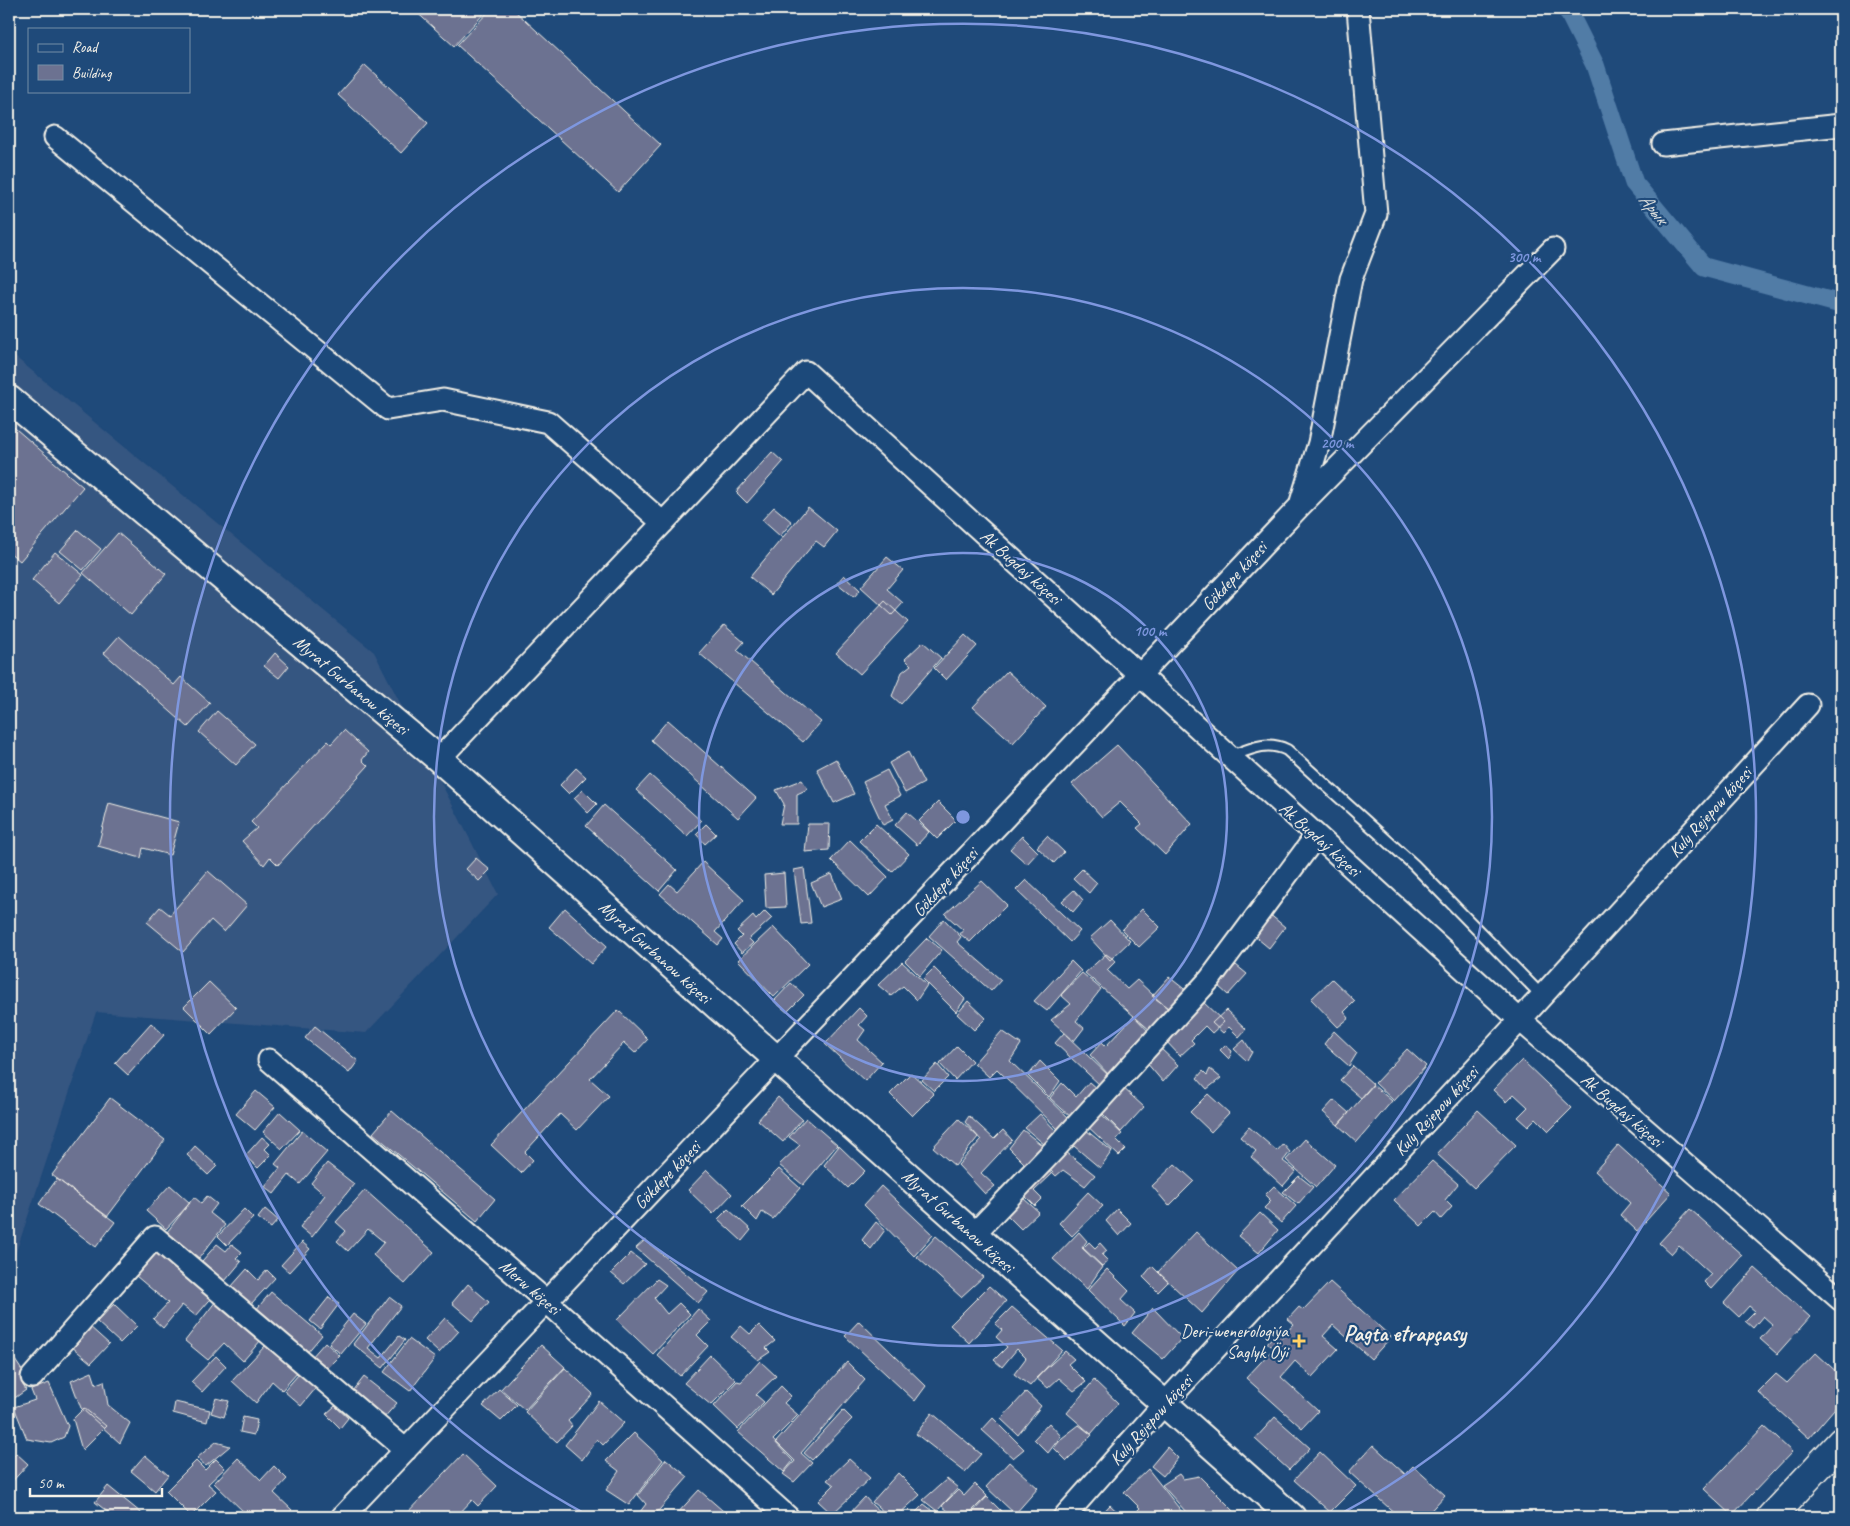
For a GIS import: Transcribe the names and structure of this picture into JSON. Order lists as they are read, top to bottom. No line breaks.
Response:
{"streets":{"street":["Ak Bugdaý köçesi","Gökdepe köçesi","Myrat Gurbanow köçesi","Kuly Rejepow köçesi","Merw köçesi"]},"crossings":[["Ak Bugdaý köçesi","Gökdepe köçesi"],["Ak Bugdaý köçesi","Kuly Rejepow köçesi"],["Gökdepe köçesi","Myrat Gurbanow köçesi"],["Gökdepe köçesi","Merw köçesi"],["Myrat Gurbanow köçesi","Kuly Rejepow köçesi"]],"districts":["Pagta etrapçasy"],"water":["Арык"],"places":{"health":["Deri-wenerologiýa Saglyk Öýi"]},"legend":["Road","Building"],"scale_bar":"50 m","rings":["300 m","200 m","100 m"]}
